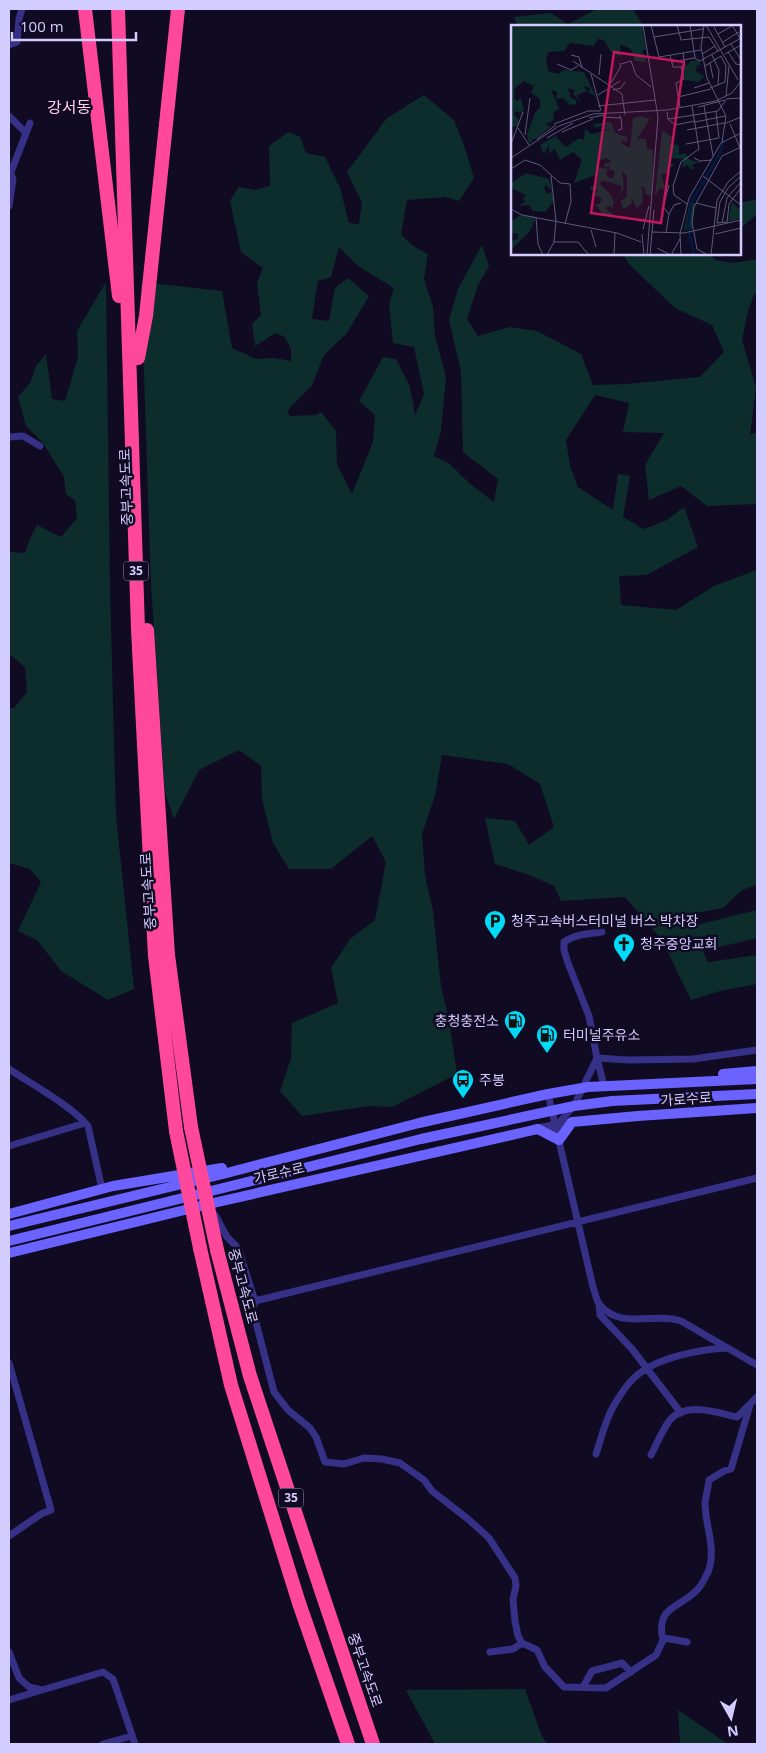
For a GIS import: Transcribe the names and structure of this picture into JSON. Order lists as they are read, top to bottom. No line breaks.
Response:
{"streets":{"highway":["중부고속도로","35"],"main road":["가로수로"]},"districts":["강서동"],"places":{"parking":["청주고속버스터미널 버스 박차장"],"church":["청주중앙교회"],"fuel station":["충청충전소","터미널주유소"],"bus stop":["주봉"]},"scale_bar":"100 m","north":"bottom"}
